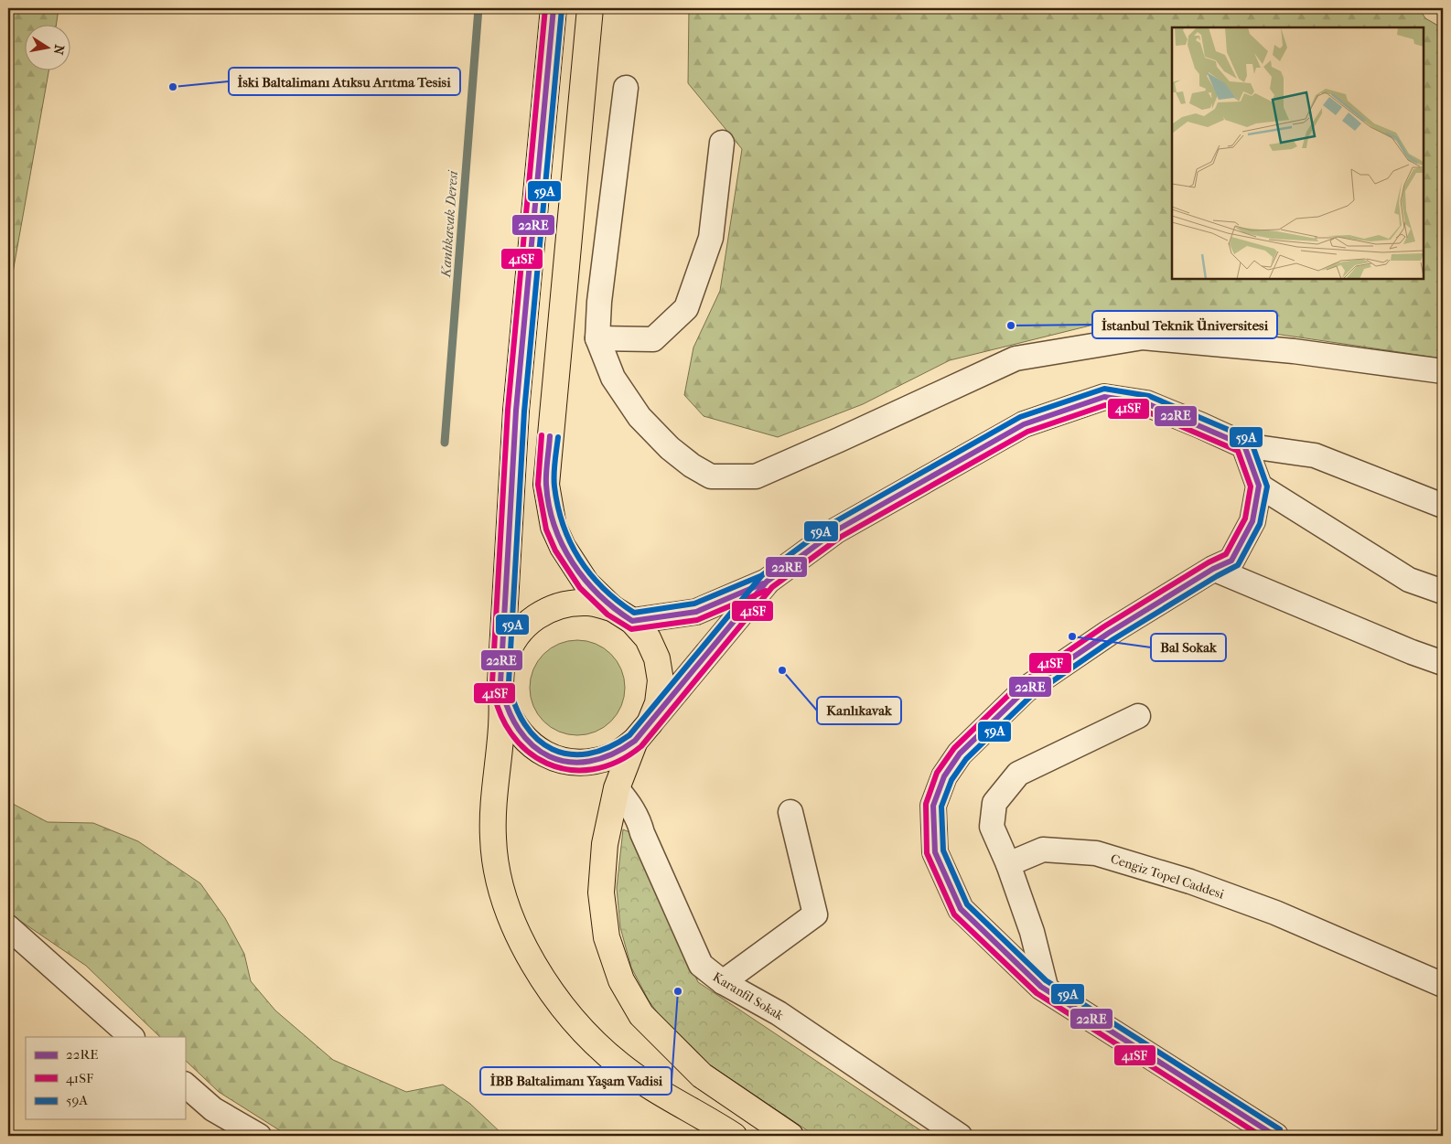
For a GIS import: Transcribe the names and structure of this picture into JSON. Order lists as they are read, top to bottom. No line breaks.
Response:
{"streets":{"street":["Cengiz Topel Caddesi","Karanfil Sokak"]},"water":["Kanlıkavak Deresi"],"places":["İski Baltalimanı Atıksu Arıtma Tesisi","İstanbul Teknik Üniversitesi","Bal Sokak","Kanlıkavak","İBB Baltalimanı Yaşam Vadisi"],"lines":["transit line 22RE","transit line 41SF","transit line 59A"],"legend":["22RE","41SF","59A"],"north":"right"}
